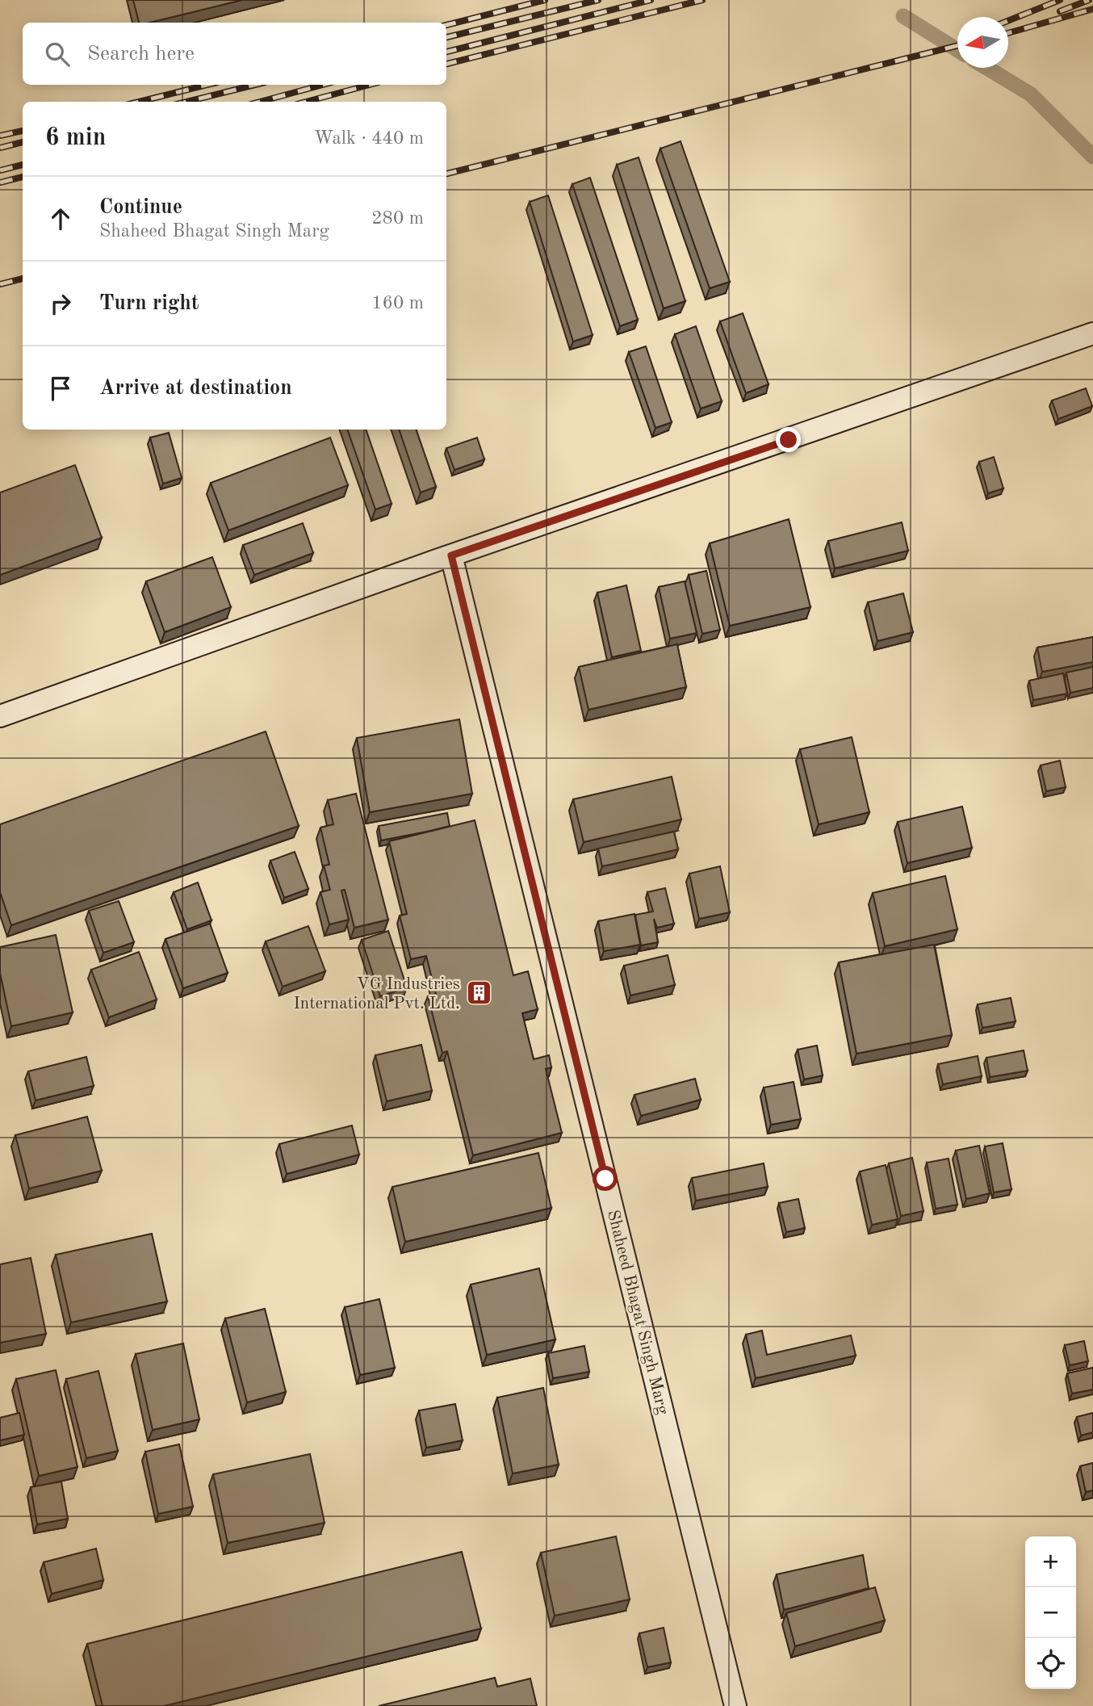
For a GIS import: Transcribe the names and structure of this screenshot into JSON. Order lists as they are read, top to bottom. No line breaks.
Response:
{"streets":{"street":["Shaheed Bhagat Singh Marg"]},"places":{"building":["VG Industries International Pvt. Ltd."]},"north":"left","page":{"search":"Search here","heading":["6 min","Walk · 440 m"],"list":[["Continue","Shaheed Bhagat Singh Marg","280 m"],["Turn right","160 m"],"Arrive at destination"],"map_buttons":["+","−"]}}
